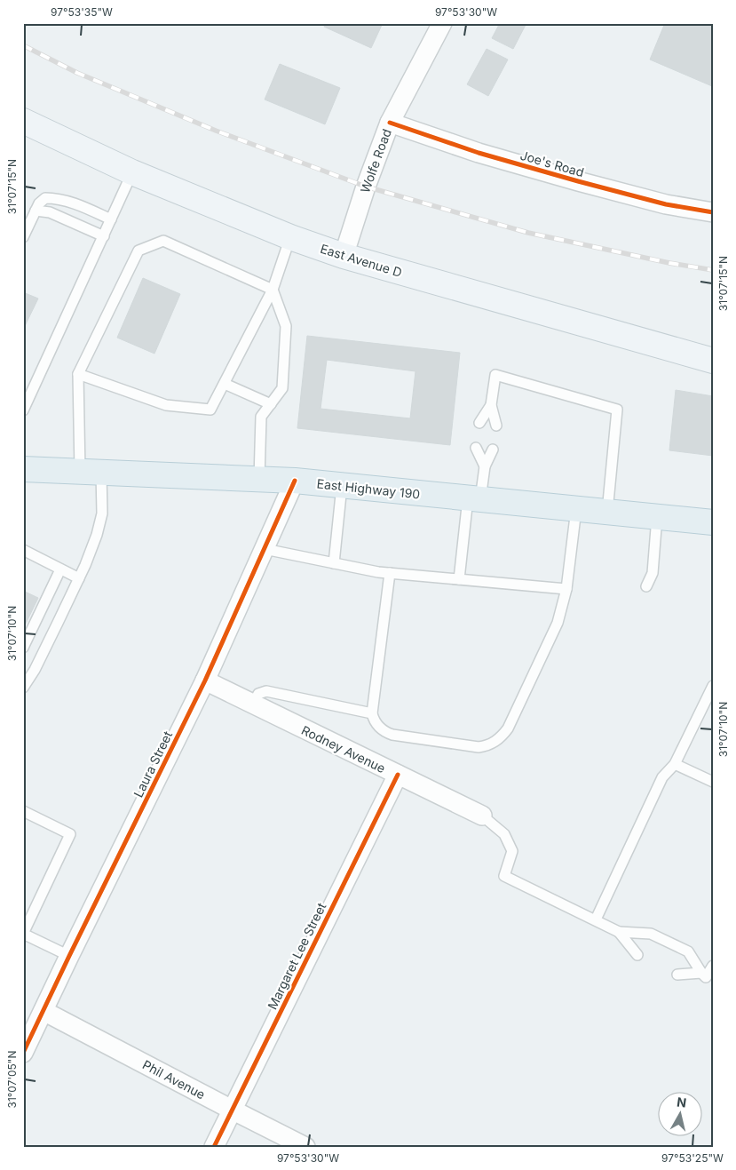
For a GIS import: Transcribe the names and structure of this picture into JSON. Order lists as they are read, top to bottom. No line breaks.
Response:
{"streets":{"main road":["East Avenue D","East Highway 190"],"street":["Wolfe Road","Joe's Road","Rodney Avenue","Laura Street","Margaret Lee Street","Phil Avenue"]},"crossings":[["Wolfe Road","Joe's Road"],["Wolfe Road","East Avenue D"],["East Highway 190","Laura Street"],["Rodney Avenue","Laura Street"],["Rodney Avenue","Margaret Lee Street"],["Laura Street","Phil Avenue"],["Margaret Lee Street","Phil Avenue"]],"north":"top","coordinates":["97°53'35\"W","97°53'30\"W","31°07'15\"N","31°07'10\"N","31°07'05\"N","97°53'25\"W"]}
